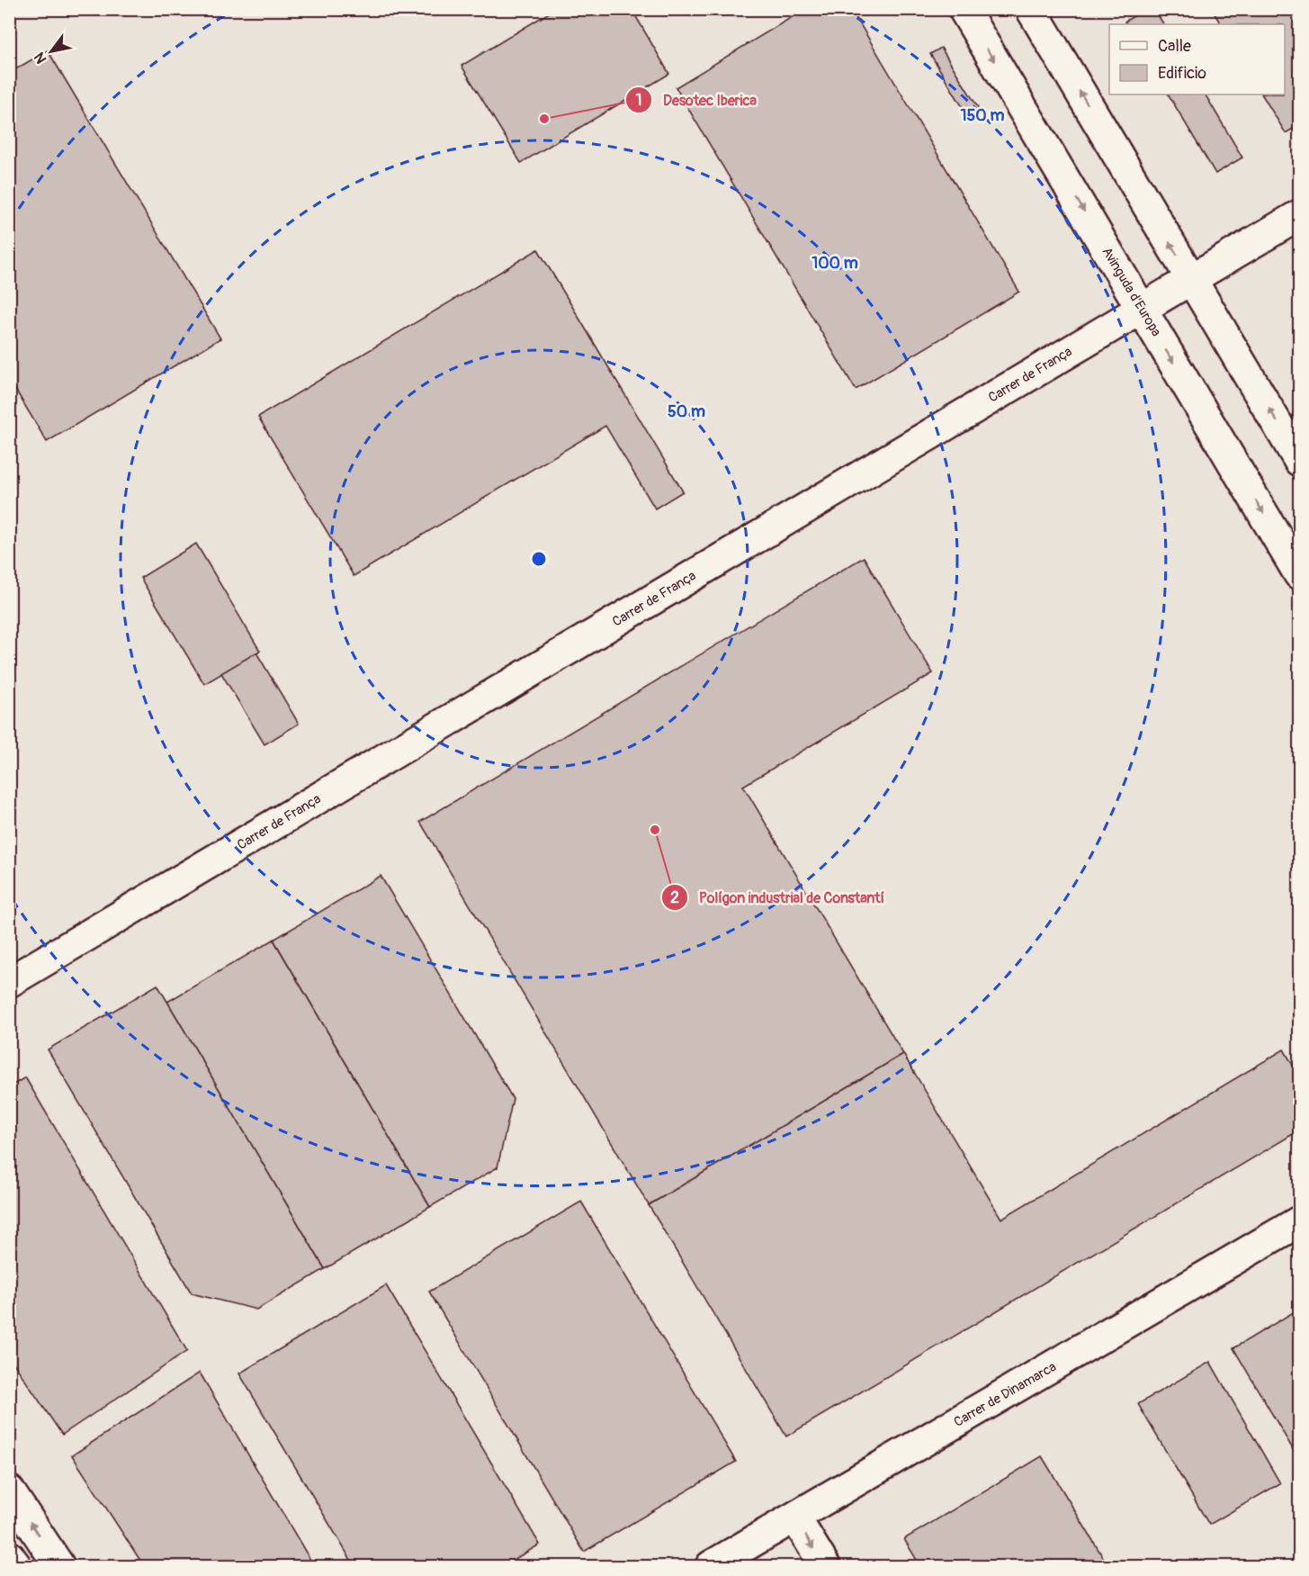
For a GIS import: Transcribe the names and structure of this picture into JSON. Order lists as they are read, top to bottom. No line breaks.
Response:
{"streets":{"street":["Avinguda d'Europa","Carrer de França","Carrer de Dinamarca"]},"crossings":[["Avinguda d'Europa","Carrer de França"]],"places":["Desotec Iberica","Polígon industrial de Constantí"],"legend":["Calle","Edificio"],"north":"bottom left","rings":["150 m","100 m","50 m"]}
